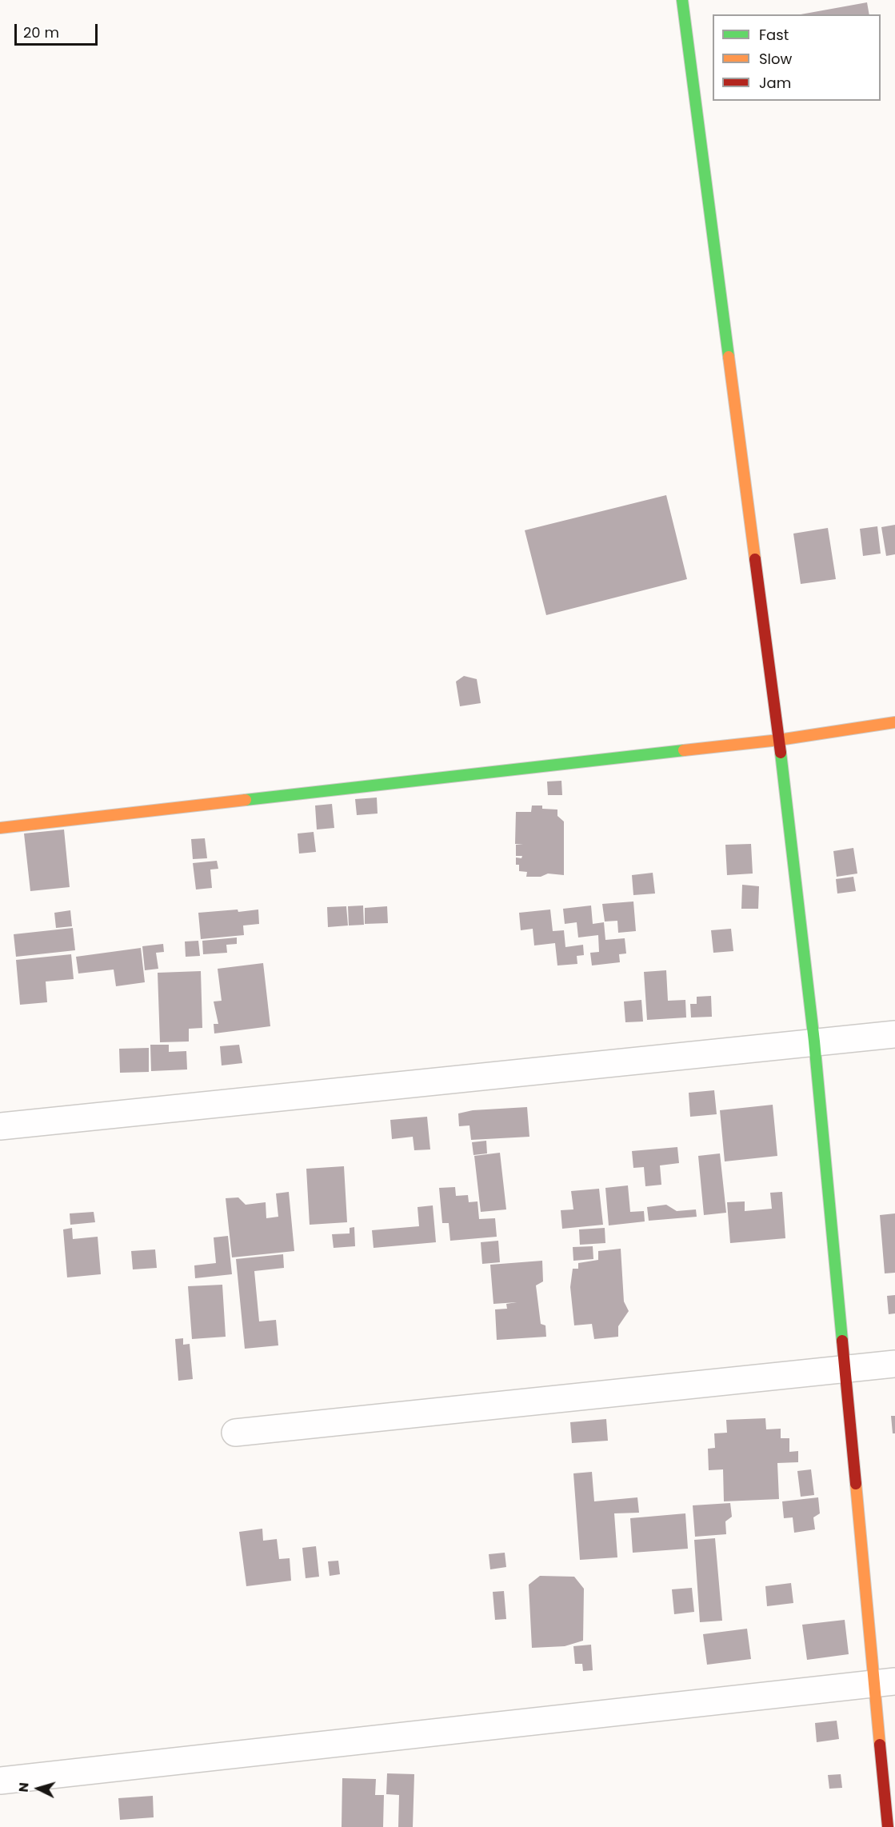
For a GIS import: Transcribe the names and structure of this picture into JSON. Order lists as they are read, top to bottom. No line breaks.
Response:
{"legend":["Fast","Slow","Jam"],"scale_bar":"20 m","north":"left"}
